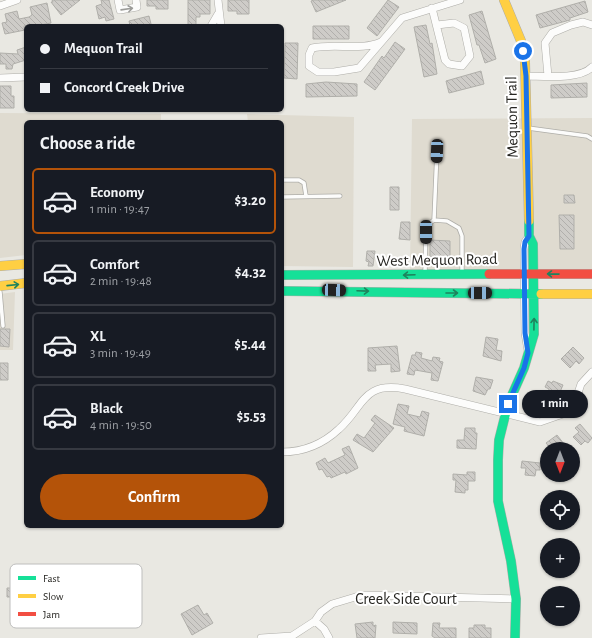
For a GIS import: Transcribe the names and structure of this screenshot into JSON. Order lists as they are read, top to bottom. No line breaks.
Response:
{"streets":{"main road":["Mequon Trail","West Mequon Road"],"street":["Creek Side Court"]},"crossings":[["Mequon Trail","West Mequon Road"],["Mequon Trail","Creek Side Court"]],"legend":["Fast","Slow","Jam"],"north":"bottom","page":{"banner":["Mequon Trail","Concord Creek Drive"],"heading":"Choose a ride","list":[{"name":"Economy","note":"1 min · 19:47","value":"$3.20"},{"name":"Comfort","note":"2 min · 19:48","value":"$4.32"},{"name":"XL","note":"3 min · 19:49","value":"$5.44"},{"name":"Black","note":"4 min · 19:50","value":"$5.53"}],"bubble":"1 min","map_buttons":["+","−"],"buttons":"Confirm"}}
